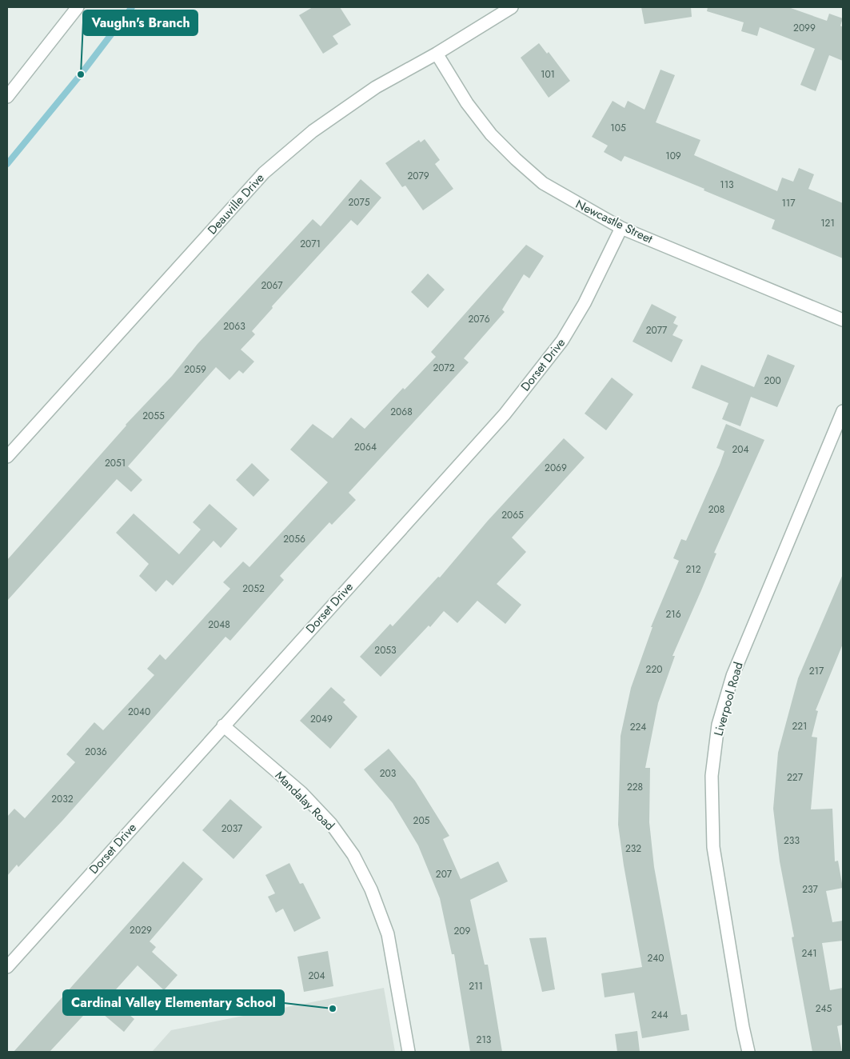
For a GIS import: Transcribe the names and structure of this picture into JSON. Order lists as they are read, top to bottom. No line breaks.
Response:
{"streets":{"street":["Deauville Drive","Newcastle Street","Dorset Drive","Liverpool Road","Mandalay Road"]},"crossings":[["Deauville Drive","Newcastle Street"],["Newcastle Street","Dorset Drive"],["Dorset Drive","Mandalay Road"]],"places":["Vaughn's Branch","Cardinal Valley Elementary School"],"house_numbers":["2099","101","105","109","2079","113","2075","117","121","2071","2067","2076","2063","2077","2072","2059","200","2068","2055","2064","204","2051","2069","208","2065","2056","212","2052","216","2048","2053","220","217","2040","2049","221","224","2036","203","227","228","2032","205","2037","233","232","207","237","2029","209","241","240","204","211","245","244","213"]}
